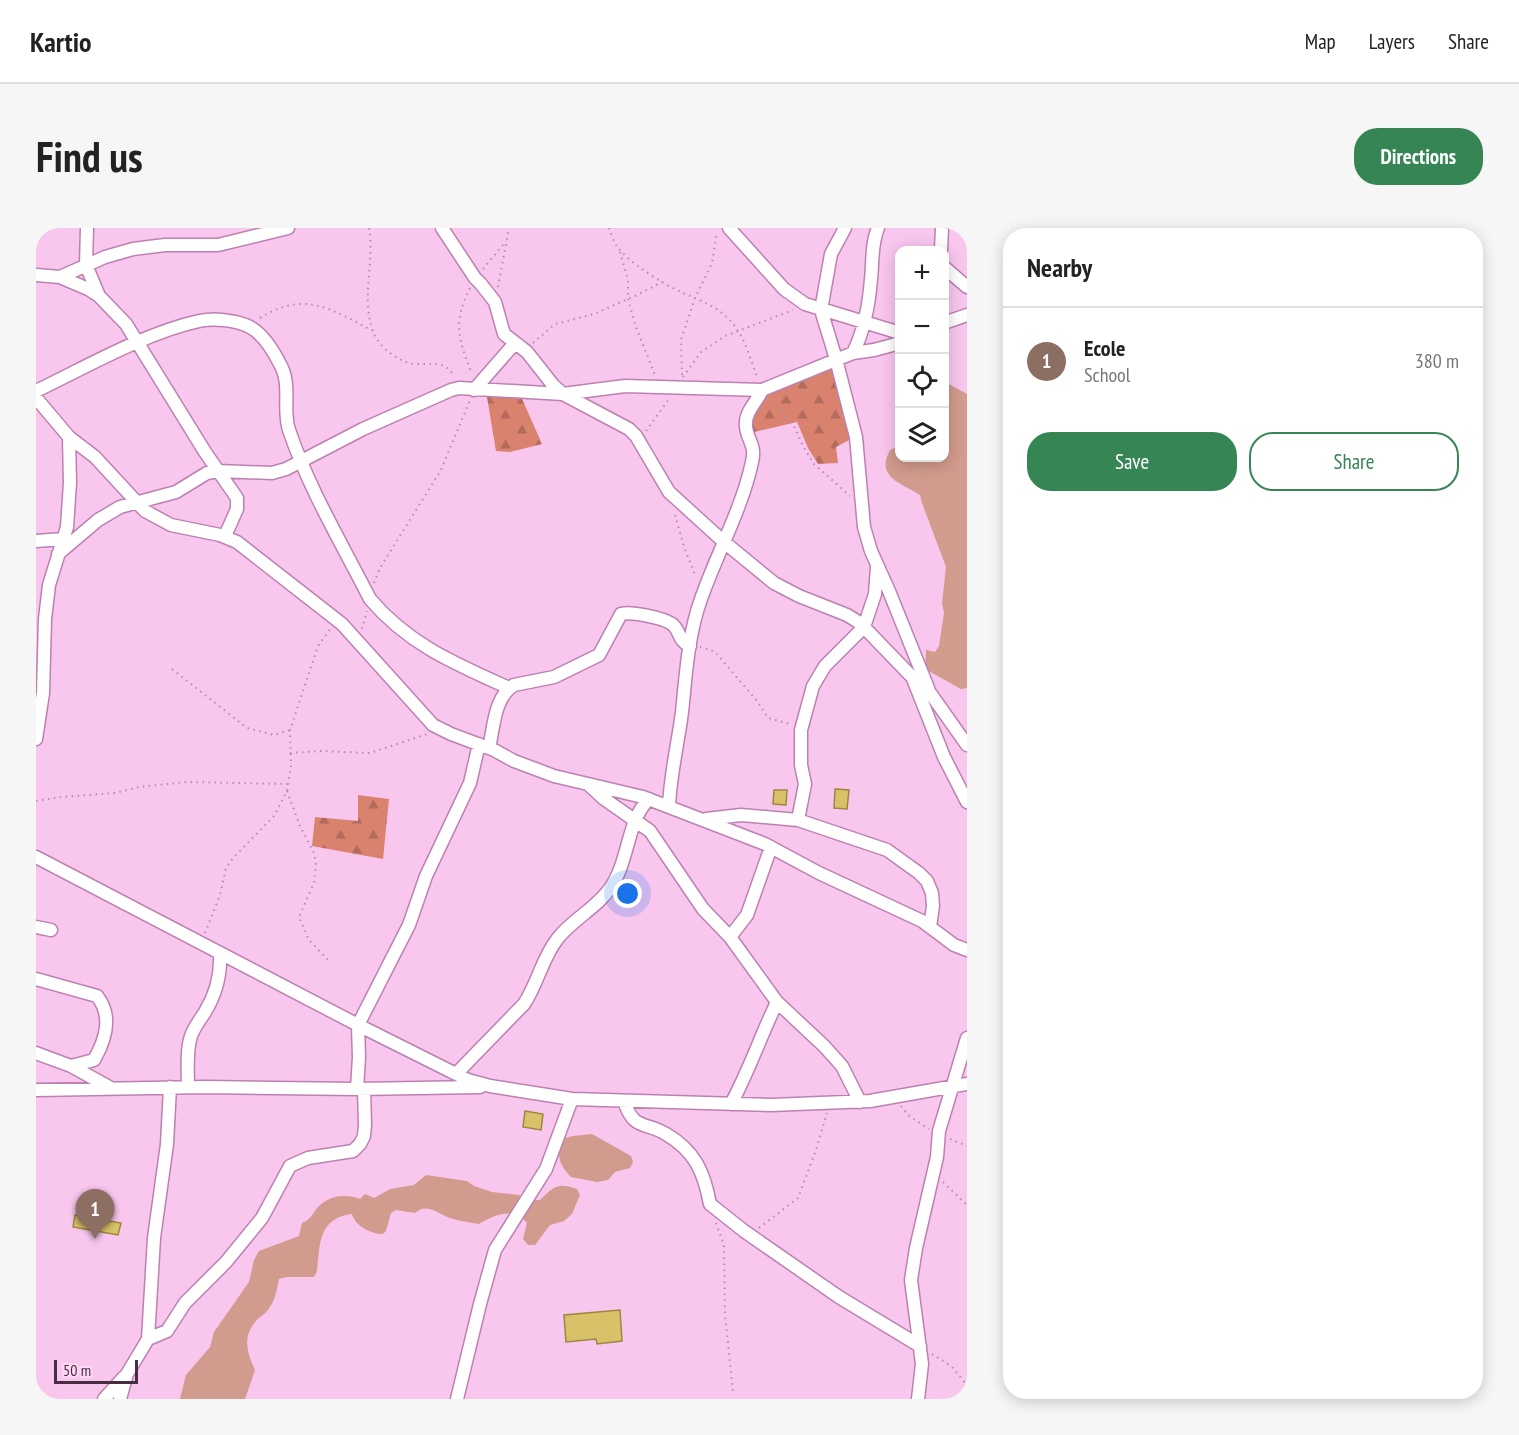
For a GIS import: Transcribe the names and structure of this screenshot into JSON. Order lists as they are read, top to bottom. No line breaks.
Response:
{"scale_bar":"50 m","page":{"header":"Kartio","nav":["Map","Layers","Share"],"buttons":["Directions",["Save","Share"]],"title":"Find us","heading":"Nearby","map_buttons":["+","−"],"list":[{"mark":"1","name":"Ecole","note":"School","value":"380 m"}],"pins":"1","scale":"50 m"}}
